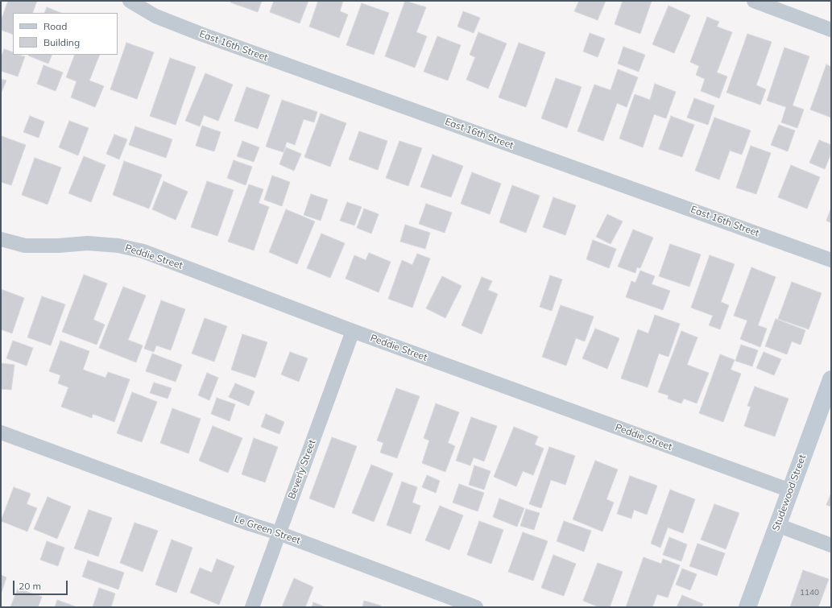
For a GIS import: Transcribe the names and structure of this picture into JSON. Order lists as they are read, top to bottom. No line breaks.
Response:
{"streets":{"main road":["Studewood Street"],"street":["East 16th Street","Peddie Street","Beverly Street","Le Green Street"]},"crossings":[["Peddie Street","Beverly Street"],["Peddie Street","Studewood Street"],["Beverly Street","Le Green Street"]],"house_numbers":["1140"],"legend":["Road","Building"],"scale_bar":"20 m"}
